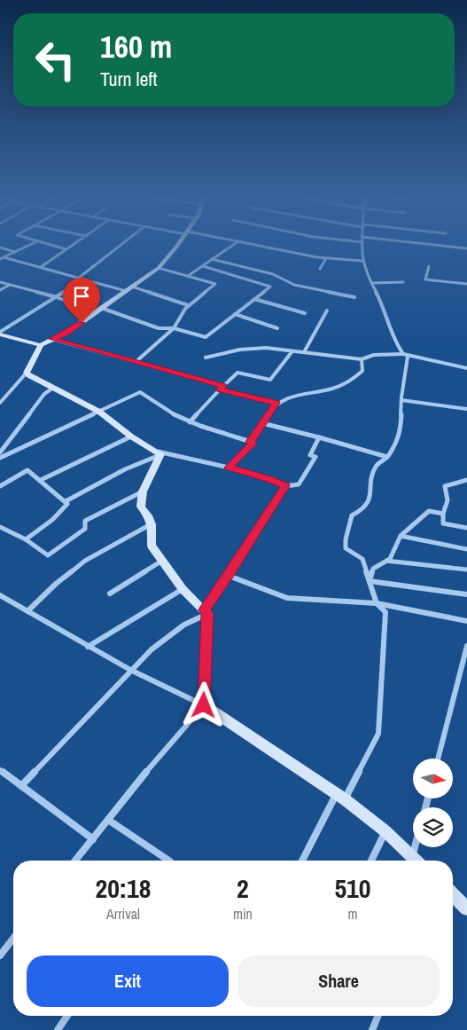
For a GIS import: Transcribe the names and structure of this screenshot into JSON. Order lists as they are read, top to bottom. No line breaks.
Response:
{"north":"right","page":{"turn":["160 m","Turn left"],"eta":["20:18","Arrival","2","min","510","m"],"buttons":["Exit","Share"]}}
